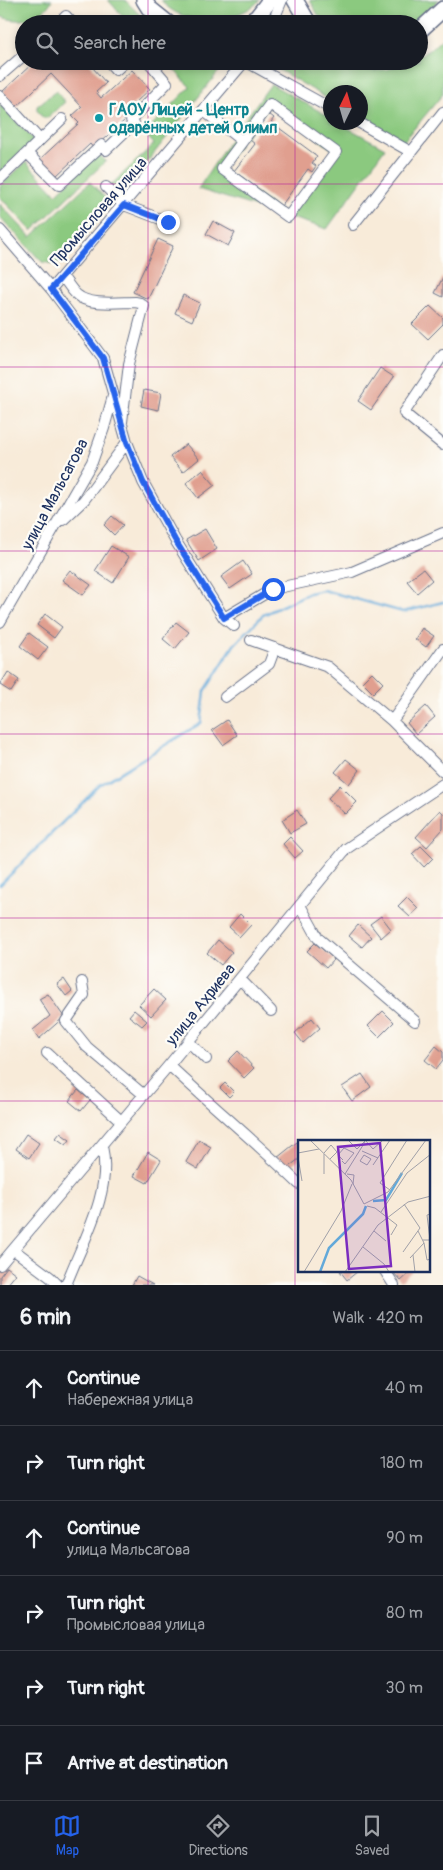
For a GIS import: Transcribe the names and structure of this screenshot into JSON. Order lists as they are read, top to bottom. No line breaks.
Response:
{"streets":{"street":["Промысловая улица","улица Мальсагова","улица Ахриева"]},"places":["ГАОУ Лицей - Центр одарённых детей Олимп"],"north":"top","page":{"search":"Search here","heading":["6 min","Walk · 420 m"],"list":[["Continue","Набережная улица","40 m"],["Turn right","180 m"],["Continue","улица Мальсагова","90 m"],["Turn right","Промысловая улица","80 m"],["Turn right","30 m"],"Arrive at destination"],"nav":["Map","Directions","Saved"]}}
